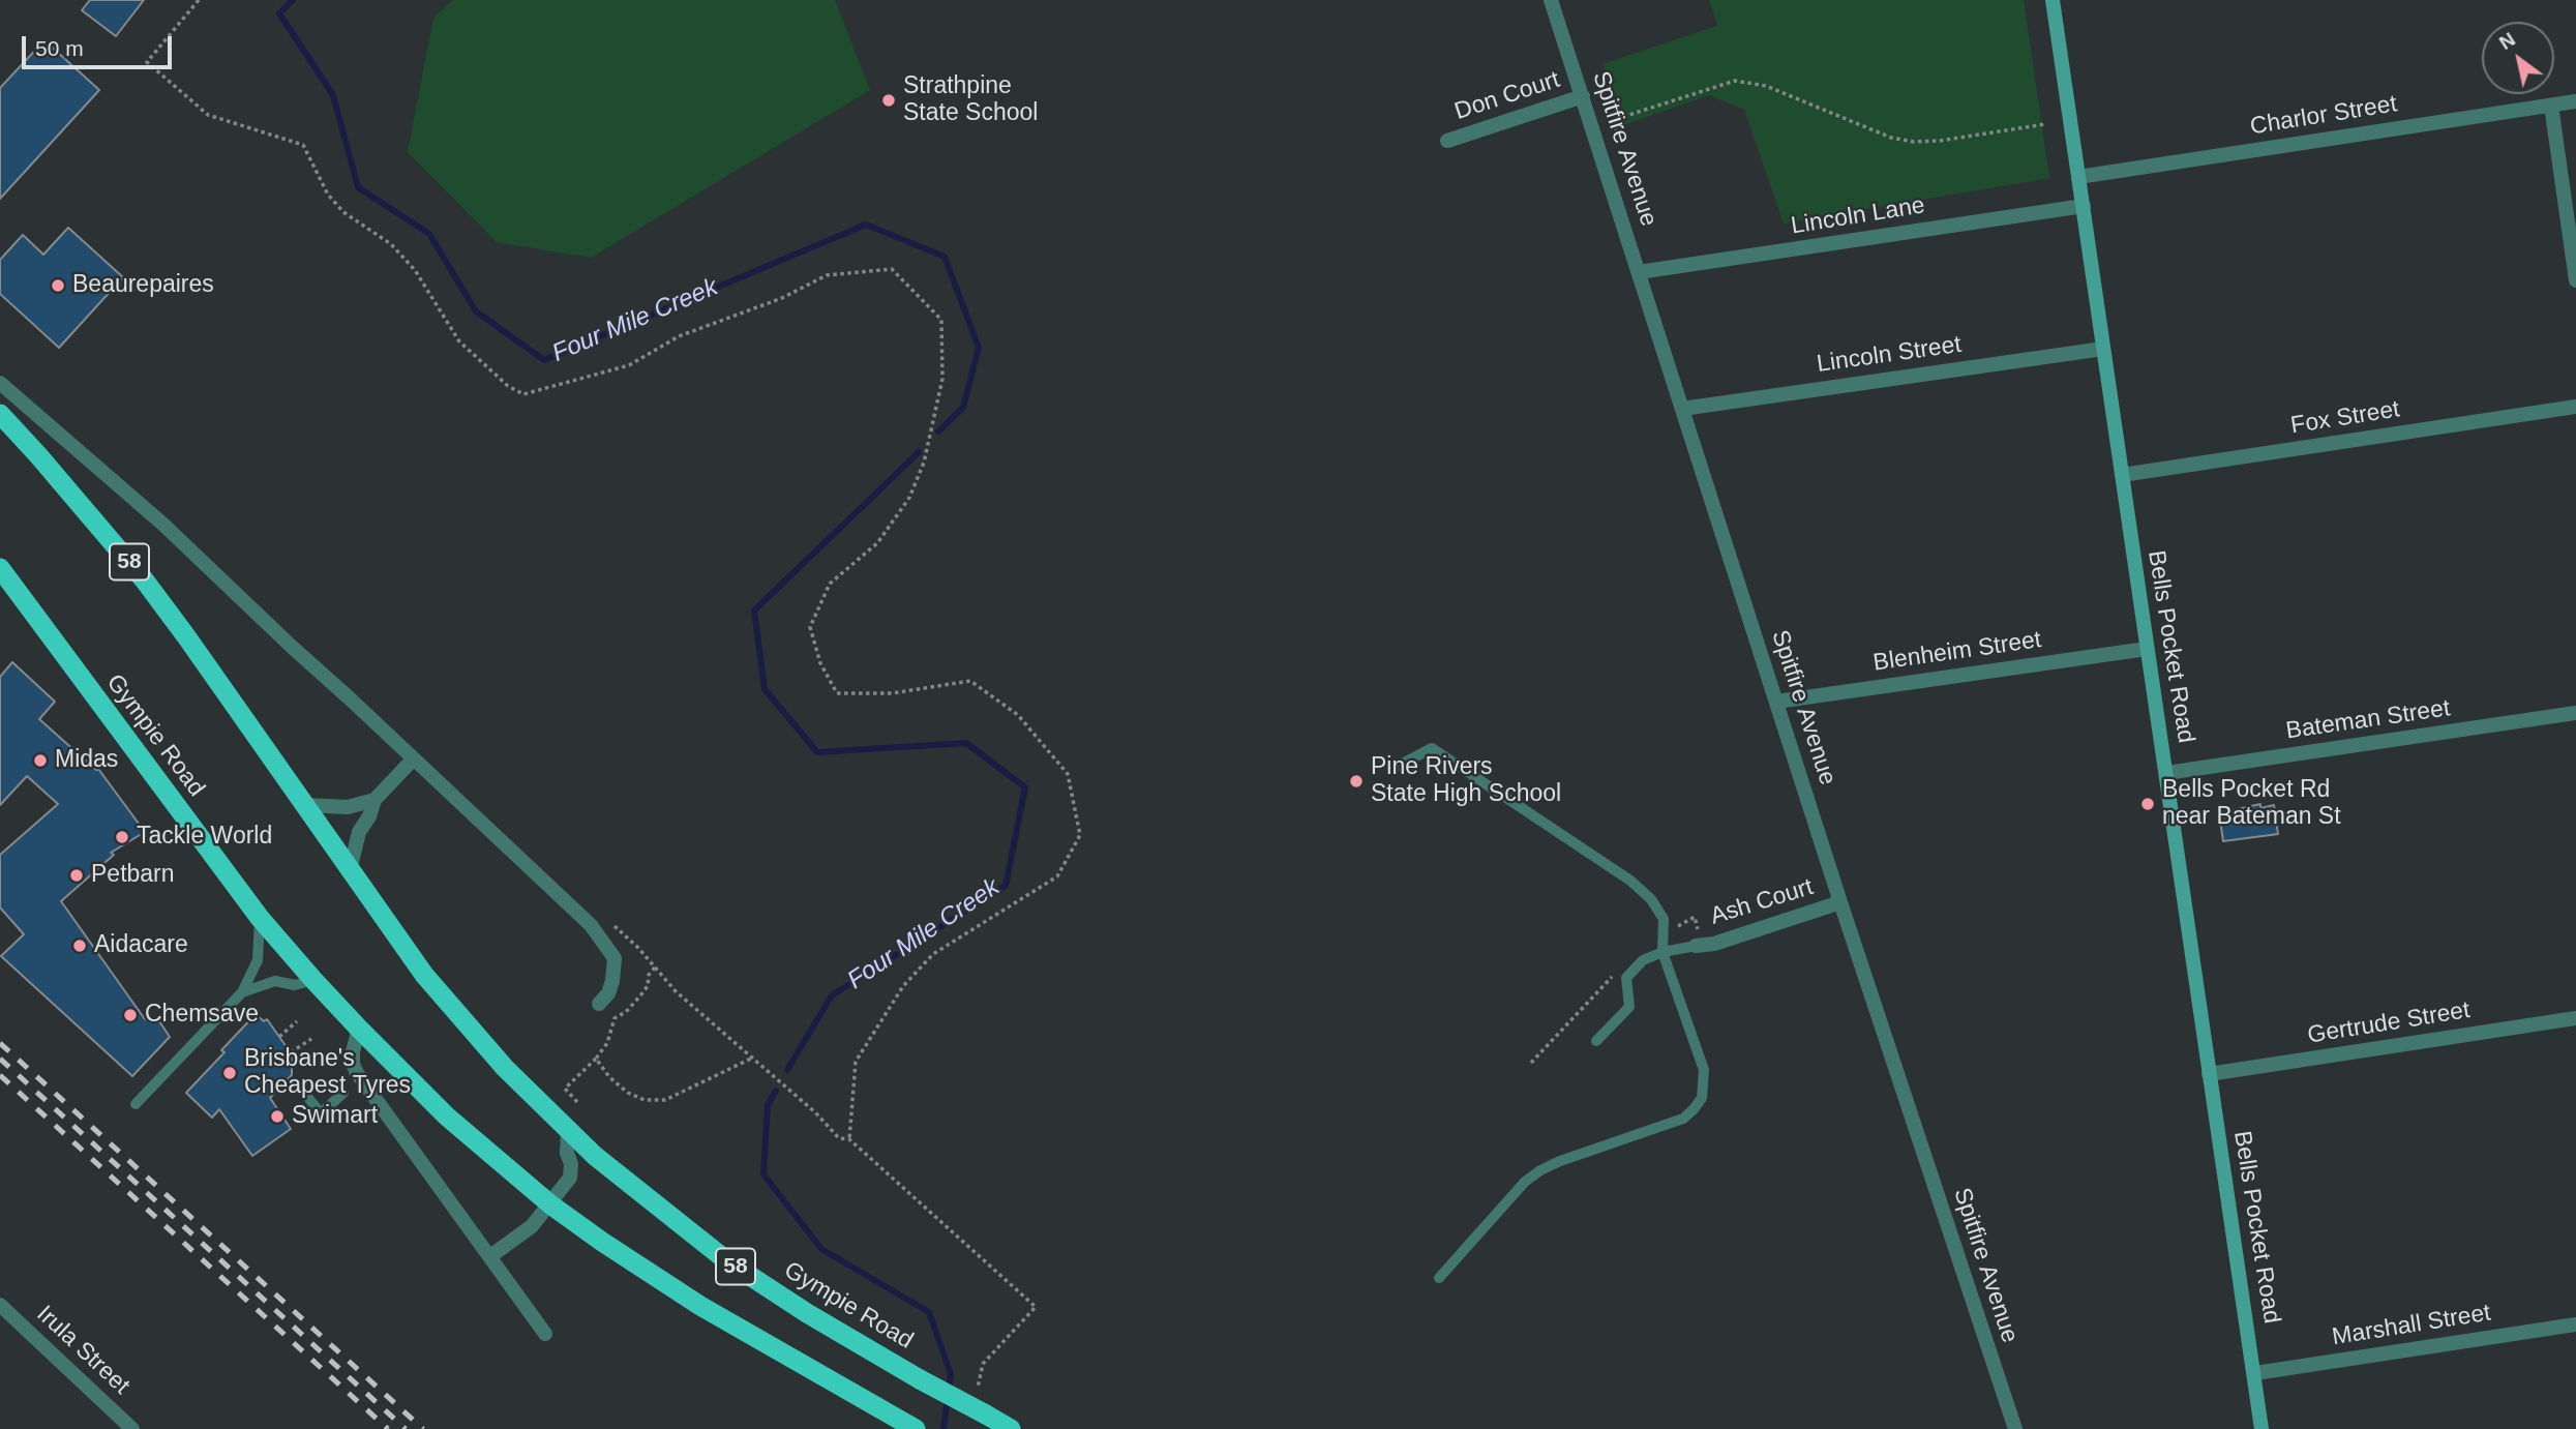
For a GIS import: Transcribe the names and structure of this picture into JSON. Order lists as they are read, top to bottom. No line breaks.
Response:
{"streets":{"highway":["58","Gympie Road"],"main road":["Bells Pocket Road"],"street":["Don Court","Charlor Street","Spitfire Avenue","Lincoln Lane","Lincoln Street","Fox Street","Blenheim Street","Bateman Street","Ash Court","Gertrude Street","Marshall Street","Irula Street"]},"crossings":[["Don Court","Spitfire Avenue"],["Charlor Street","Bells Pocket Road"],["Spitfire Avenue","Lincoln Lane"],["Spitfire Avenue","Lincoln Street"],["Spitfire Avenue","Blenheim Street"],["Spitfire Avenue","Ash Court"],["Lincoln Lane","Bells Pocket Road"],["Lincoln Street","Bells Pocket Road"],["Fox Street","Bells Pocket Road"],["Bells Pocket Road","Blenheim Street"],["Bells Pocket Road","Bateman Street"],["Bells Pocket Road","Gertrude Street"],["Bells Pocket Road","Marshall Street"]],"water":["Four Mile Creek"],"places":["Strathpine State School","Beaurepaires","Midas","Pine Rivers State High School","Bells Pocket Rd near Bateman St","Tackle World","Petbarn","Aidacare","Chemsave","Brisbane's Cheapest Tyres","Swimart"],"scale_bar":"50 m","north":"top left"}
